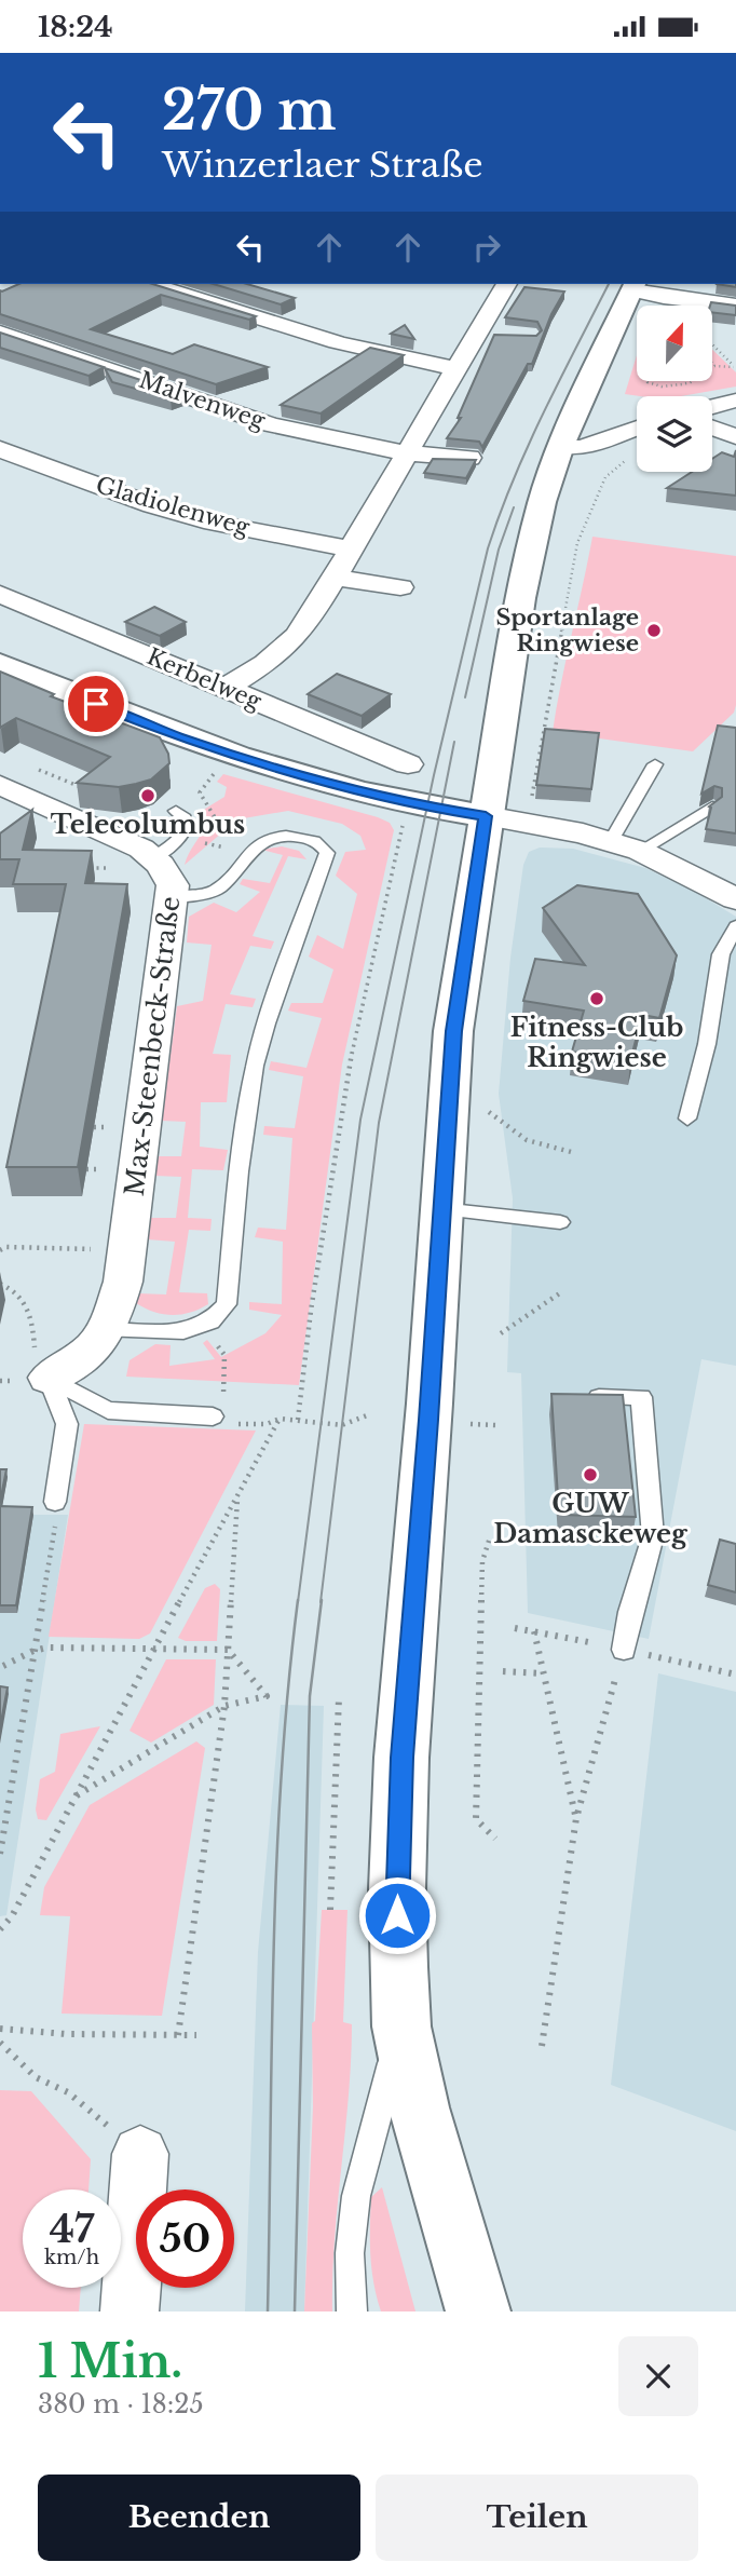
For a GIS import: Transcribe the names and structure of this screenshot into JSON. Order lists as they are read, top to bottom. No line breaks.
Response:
{"streets":{"street":["Malvenweg","Gladiolenweg","Kerbelweg","Max-Steenbeck-Straße"]},"places":["Sportanlage Ringwiese","Telecolumbus","Fitness-Club Ringwiese","GUW Damasckeweg"],"north":"top","page":{"status":"18:24","turn":["270 m","Winzerlaer Straße"],"speed":"47 km/h","limit":"50","heading":["1 Min.","380 m · 18:25"],"buttons":["Beenden","Teilen"]}}
